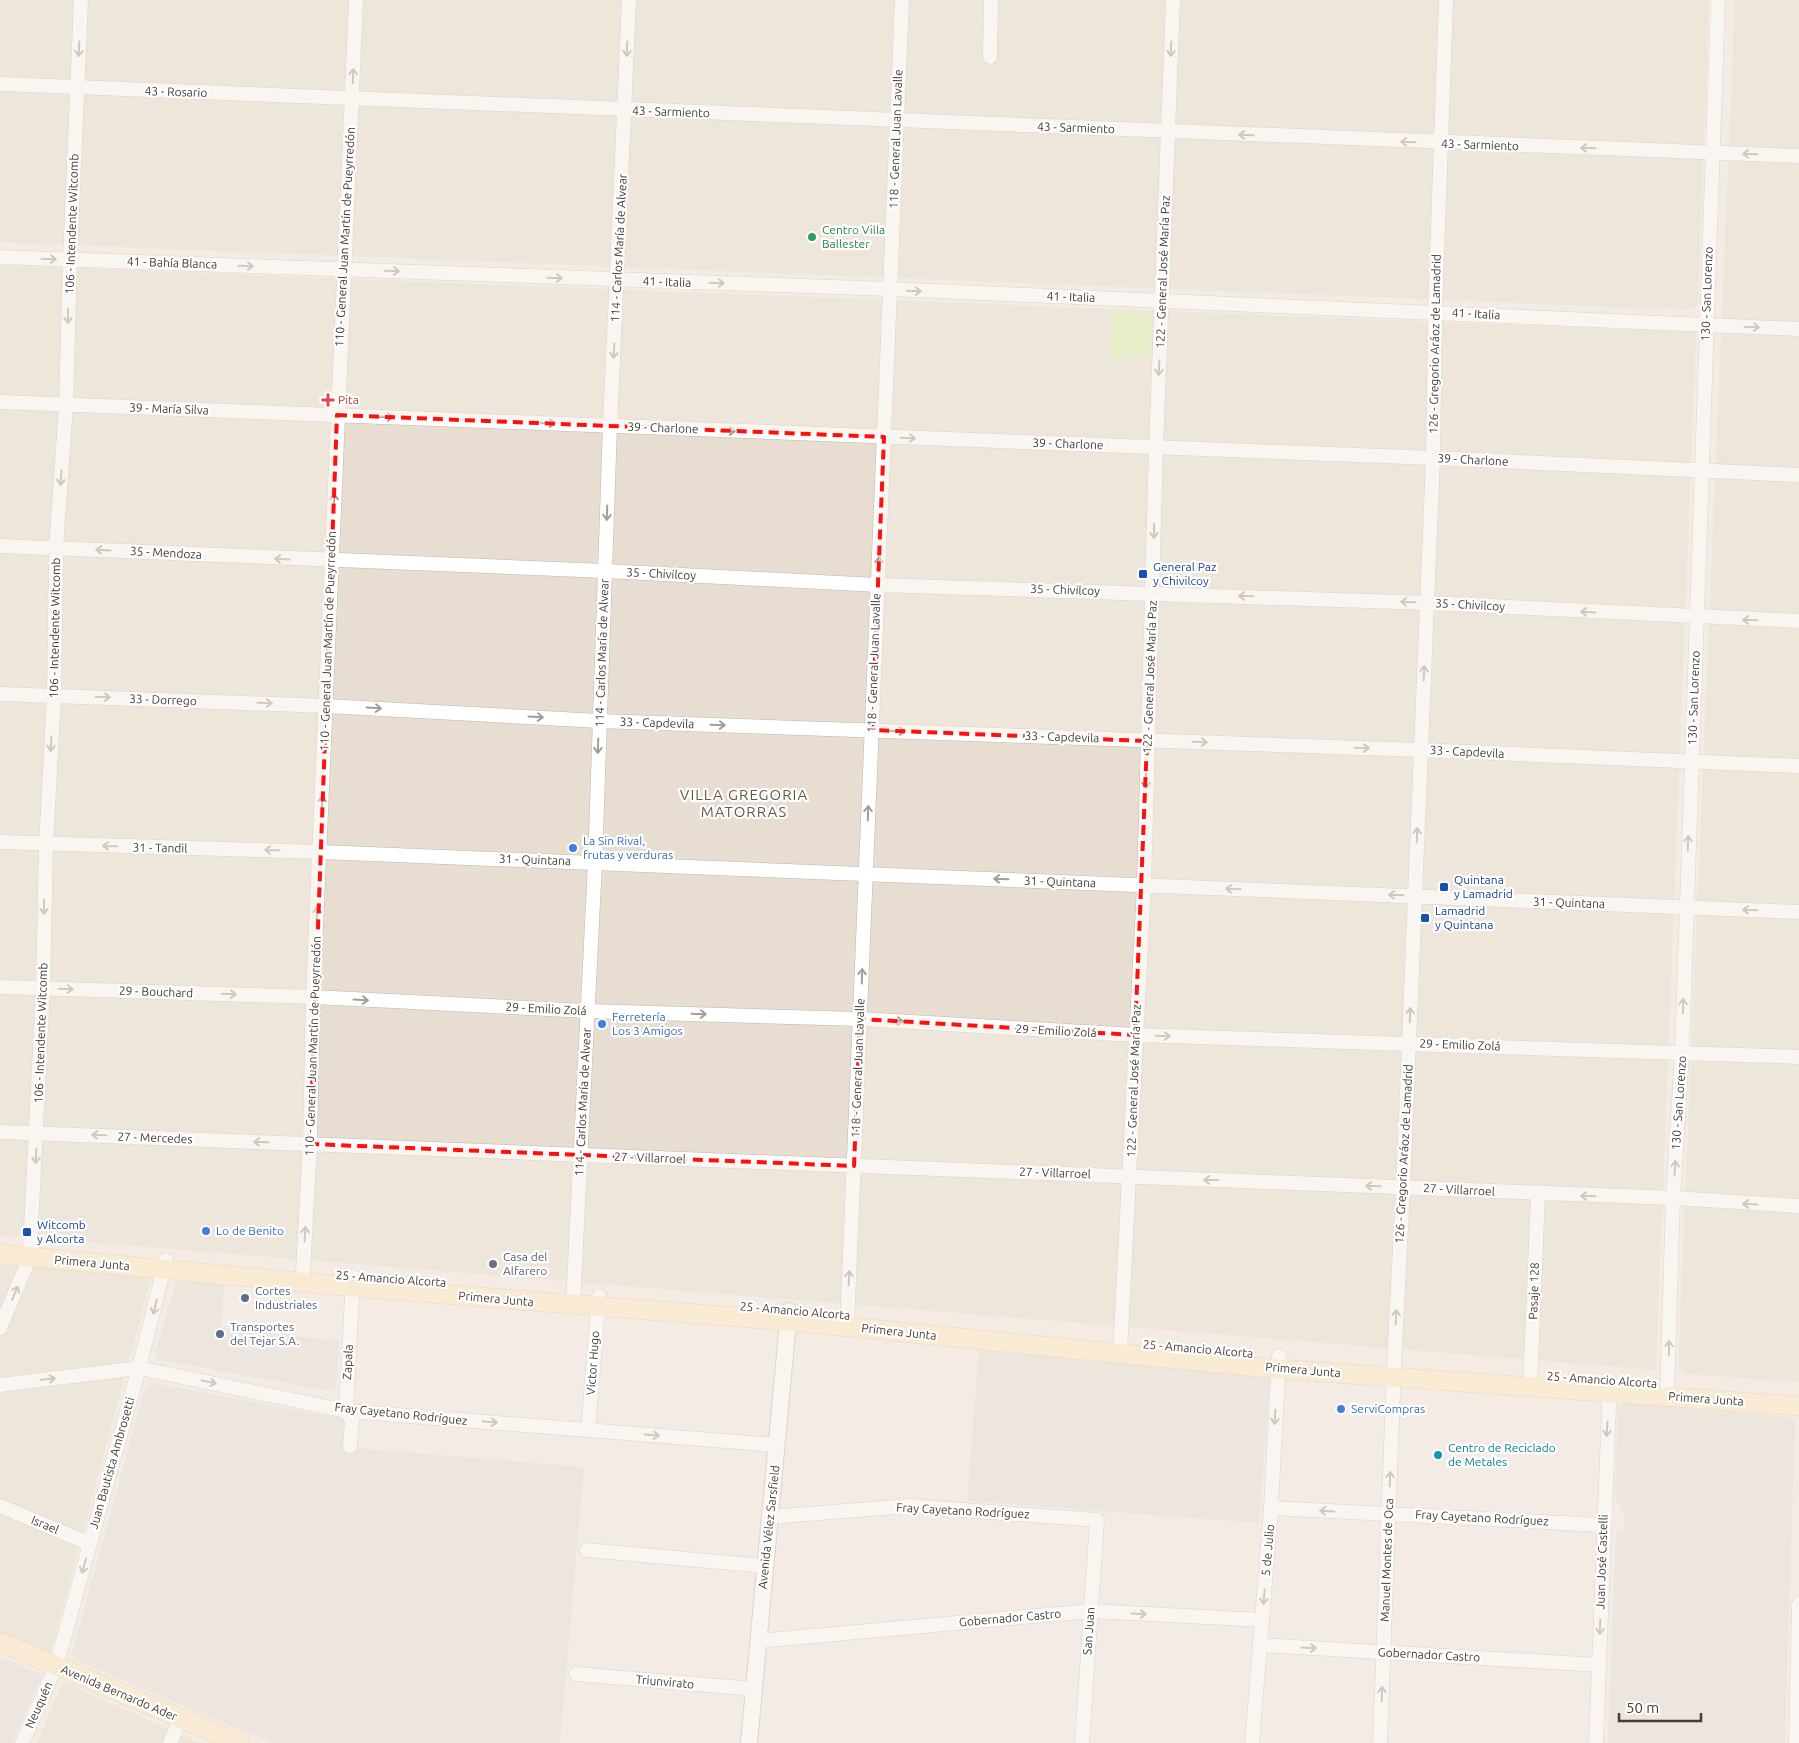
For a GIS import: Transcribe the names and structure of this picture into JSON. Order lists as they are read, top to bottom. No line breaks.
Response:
{"streets":{"main road":["Primera Junta","25 - Amancio Alcorta","Avenida Bernardo Ader"],"street":["43 - Rosario","43 - Sarmiento","118 - General Juan Lavalle","106 - Intendente Witcomb","110 - General Juan Martín de Pueyrredón","114 - Carlos María de Alvear","41 - Bahía Blanca","122 - General José María Paz","41 - Italia","130 - San Lorenzo","126 - Gregorio Aráoz de Lamadrid","39 - María Silva","39 - Charlone","35 - Mendoza","35 - Chivilcoy","33 - Dorrego","33 - Capdevila","31 - Tandil","31 - Quintana","29 - Bouchard","29 - Emilio Zolá","27 - Mercedes","27 - Villarroel","Pasaje 128","Zapala","Victor Hugo","Fray Cayetano Rodríguez","Juan Bautista Ambrosetti","Israel","Avenida Vélez Sarsfield","5 de Julio","Manuel Montes de Oca","Juan José Castelli","Gobernador Castro","San Juan","Triunvirato","Neuquén"]},"crossings":[["43 - Rosario","43 - Sarmiento"],["43 - Rosario","106 - Intendente Witcomb"],["43 - Rosario","110 - General Juan Martín de Pueyrredón"],["43 - Sarmiento","118 - General Juan Lavalle"],["43 - Sarmiento","110 - General Juan Martín de Pueyrredón"],["43 - Sarmiento","114 - Carlos María de Alvear"],["43 - Sarmiento","122 - General José María Paz"],["43 - Sarmiento","130 - San Lorenzo"],["43 - Sarmiento","126 - Gregorio Aráoz de Lamadrid"],["118 - General Juan Lavalle","41 - Italia"],["118 - General Juan Lavalle","39 - Charlone"],["118 - General Juan Lavalle","35 - Chivilcoy"],["118 - General Juan Lavalle","33 - Capdevila"],["118 - General Juan Lavalle","31 - Quintana"],["118 - General Juan Lavalle","29 - Emilio Zolá"],["118 - General Juan Lavalle","27 - Villarroel"],["118 - General Juan Lavalle","Primera Junta"],["106 - Intendente Witcomb","41 - Bahía Blanca"],["106 - Intendente Witcomb","39 - María Silva"],["106 - Intendente Witcomb","35 - Mendoza"],["106 - Intendente Witcomb","33 - Dorrego"],["106 - Intendente Witcomb","31 - Tandil"],["106 - Intendente Witcomb","29 - Bouchard"],["106 - Intendente Witcomb","27 - Mercedes"],["106 - Intendente Witcomb","Primera Junta"],["110 - General Juan Martín de Pueyrredón","41 - Bahía Blanca"],["110 - General Juan Martín de Pueyrredón","41 - Italia"],["110 - General Juan Martín de Pueyrredón","39 - María Silva"],["110 - General Juan Martín de Pueyrredón","39 - Charlone"],["110 - General Juan Martín de Pueyrredón","35 - Mendoza"],["110 - General Juan Martín de Pueyrredón","35 - Chivilcoy"],["110 - General Juan Martín de Pueyrredón","33 - Dorrego"],["110 - General Juan Martín de Pueyrredón","33 - Capdevila"],["110 - General Juan Martín de Pueyrredón","31 - Tandil"],["110 - General Juan Martín de Pueyrredón","31 - Quintana"],["110 - General Juan Martín de Pueyrredón","29 - Bouchard"],["110 - General Juan Martín de Pueyrredón","29 - Emilio Zolá"],["110 - General Juan Martín de Pueyrredón","27 - Mercedes"],["110 - General Juan Martín de Pueyrredón","27 - Villarroel"],["110 - General Juan Martín de Pueyrredón","Primera Junta"],["114 - Carlos María de Alvear","41 - Italia"],["114 - Carlos María de Alvear","39 - Charlone"],["114 - Carlos María de Alvear","35 - Chivilcoy"],["114 - Carlos María de Alvear","33 - Capdevila"],["114 - Carlos María de Alvear","31 - Quintana"],["114 - Carlos María de Alvear","29 - Emilio Zolá"],["114 - Carlos María de Alvear","27 - Villarroel"],["114 - Carlos María de Alvear","Primera Junta"],["41 - Bahía Blanca","41 - Italia"],["122 - General José María Paz","41 - Italia"],["122 - General José María Paz","39 - Charlone"],["122 - General José María Paz","35 - Chivilcoy"],["122 - General José María Paz","33 - Capdevila"],["122 - General José María Paz","31 - Quintana"],["122 - General José María Paz","29 - Emilio Zolá"],["122 - General José María Paz","27 - Villarroel"],["122 - General José María Paz","Primera Junta"],["41 - Italia","130 - San Lorenzo"],["41 - Italia","126 - Gregorio Aráoz de Lamadrid"],["130 - San Lorenzo","39 - Charlone"],["130 - San Lorenzo","35 - Chivilcoy"],["130 - San Lorenzo","33 - Capdevila"],["130 - San Lorenzo","31 - Quintana"],["130 - San Lorenzo","29 - Emilio Zolá"],["130 - San Lorenzo","27 - Villarroel"],["130 - San Lorenzo","Primera Junta"],["130 - San Lorenzo","25 - Amancio Alcorta"],["126 - Gregorio Aráoz de Lamadrid","39 - Charlone"],["126 - Gregorio Aráoz de Lamadrid","35 - Chivilcoy"],["126 - Gregorio Aráoz de Lamadrid","33 - Capdevila"],["126 - Gregorio Aráoz de Lamadrid","31 - Quintana"],["126 - Gregorio Aráoz de Lamadrid","29 - Emilio Zolá"],["126 - Gregorio Aráoz de Lamadrid","27 - Villarroel"],["126 - Gregorio Aráoz de Lamadrid","Primera Junta"],["126 - Gregorio Aráoz de Lamadrid","Manuel Montes de Oca"],["39 - María Silva","39 - Charlone"],["35 - Mendoza","35 - Chivilcoy"],["33 - Dorrego","33 - Capdevila"],["31 - Tandil","31 - Quintana"],["29 - Bouchard","29 - Emilio Zolá"],["27 - Mercedes","27 - Villarroel"],["27 - Villarroel","Pasaje 128"],["Primera Junta","25 - Amancio Alcorta"],["Primera Junta","Pasaje 128"],["Primera Junta","Zapala"],["Primera Junta","Victor Hugo"],["Primera Junta","Juan Bautista Ambrosetti"],["Primera Junta","Avenida Vélez Sarsfield"],["Primera Junta","5 de Julio"],["Primera Junta","Manuel Montes de Oca"],["Primera Junta","Juan José Castelli"],["Zapala","Fray Cayetano Rodríguez"],["Victor Hugo","Fray Cayetano Rodríguez"],["Fray Cayetano Rodríguez","Juan Bautista Ambrosetti"],["Fray Cayetano Rodríguez","Avenida Vélez Sarsfield"],["Fray Cayetano Rodríguez","5 de Julio"],["Fray Cayetano Rodríguez","Manuel Montes de Oca"],["Fray Cayetano Rodríguez","Juan José Castelli"],["Fray Cayetano Rodríguez","San Juan"],["Juan Bautista Ambrosetti","Israel"],["Juan Bautista Ambrosetti","Avenida Bernardo Ader"],["Juan Bautista Ambrosetti","Neuquén"],["Avenida Vélez Sarsfield","Gobernador Castro"],["Avenida Vélez Sarsfield","Triunvirato"],["5 de Julio","Gobernador Castro"],["Manuel Montes de Oca","Gobernador Castro"],["Juan José Castelli","Gobernador Castro"],["Gobernador Castro","San Juan"],["Avenida Bernardo Ader","Neuquén"]],"one_way":["43 - Sarmiento","118 - General Juan Lavalle","106 - Intendente Witcomb","110 - General Juan Martín de Pueyrredón","114 - Carlos María de Alvear","41 - Bahía Blanca","122 - General José María Paz","41 - Italia","130 - San Lorenzo","126 - Gregorio Aráoz de Lamadrid","39 - Charlone","35 - Mendoza","35 - Chivilcoy","33 - Dorrego","33 - Capdevila","31 - Tandil","31 - Quintana","29 - Bouchard","29 - Emilio Zolá","27 - Mercedes","27 - Villarroel","Juan Bautista Ambrosetti","5 de Julio","Manuel Montes de Oca","Juan José Castelli"],"districts":["VILLA GREGORIA MATORRAS"],"places":{"other":["Centro Villa Ballester","La Sin Rival, frutas y verduras","Ferretería Los 3 Amigos","Lo de Benito","Casa del Alfarero","Cortes Industriales","Transportes del Tejar S.A.","ServiCompras","Centro de Reciclado de Metales"],"health":["Pita"],"transit":["General Paz y Chivilcoy","Quintana y Lamadrid","Lamadrid y Quintana","Witcomb y Alcorta"]},"scale_bar":"50 m"}
